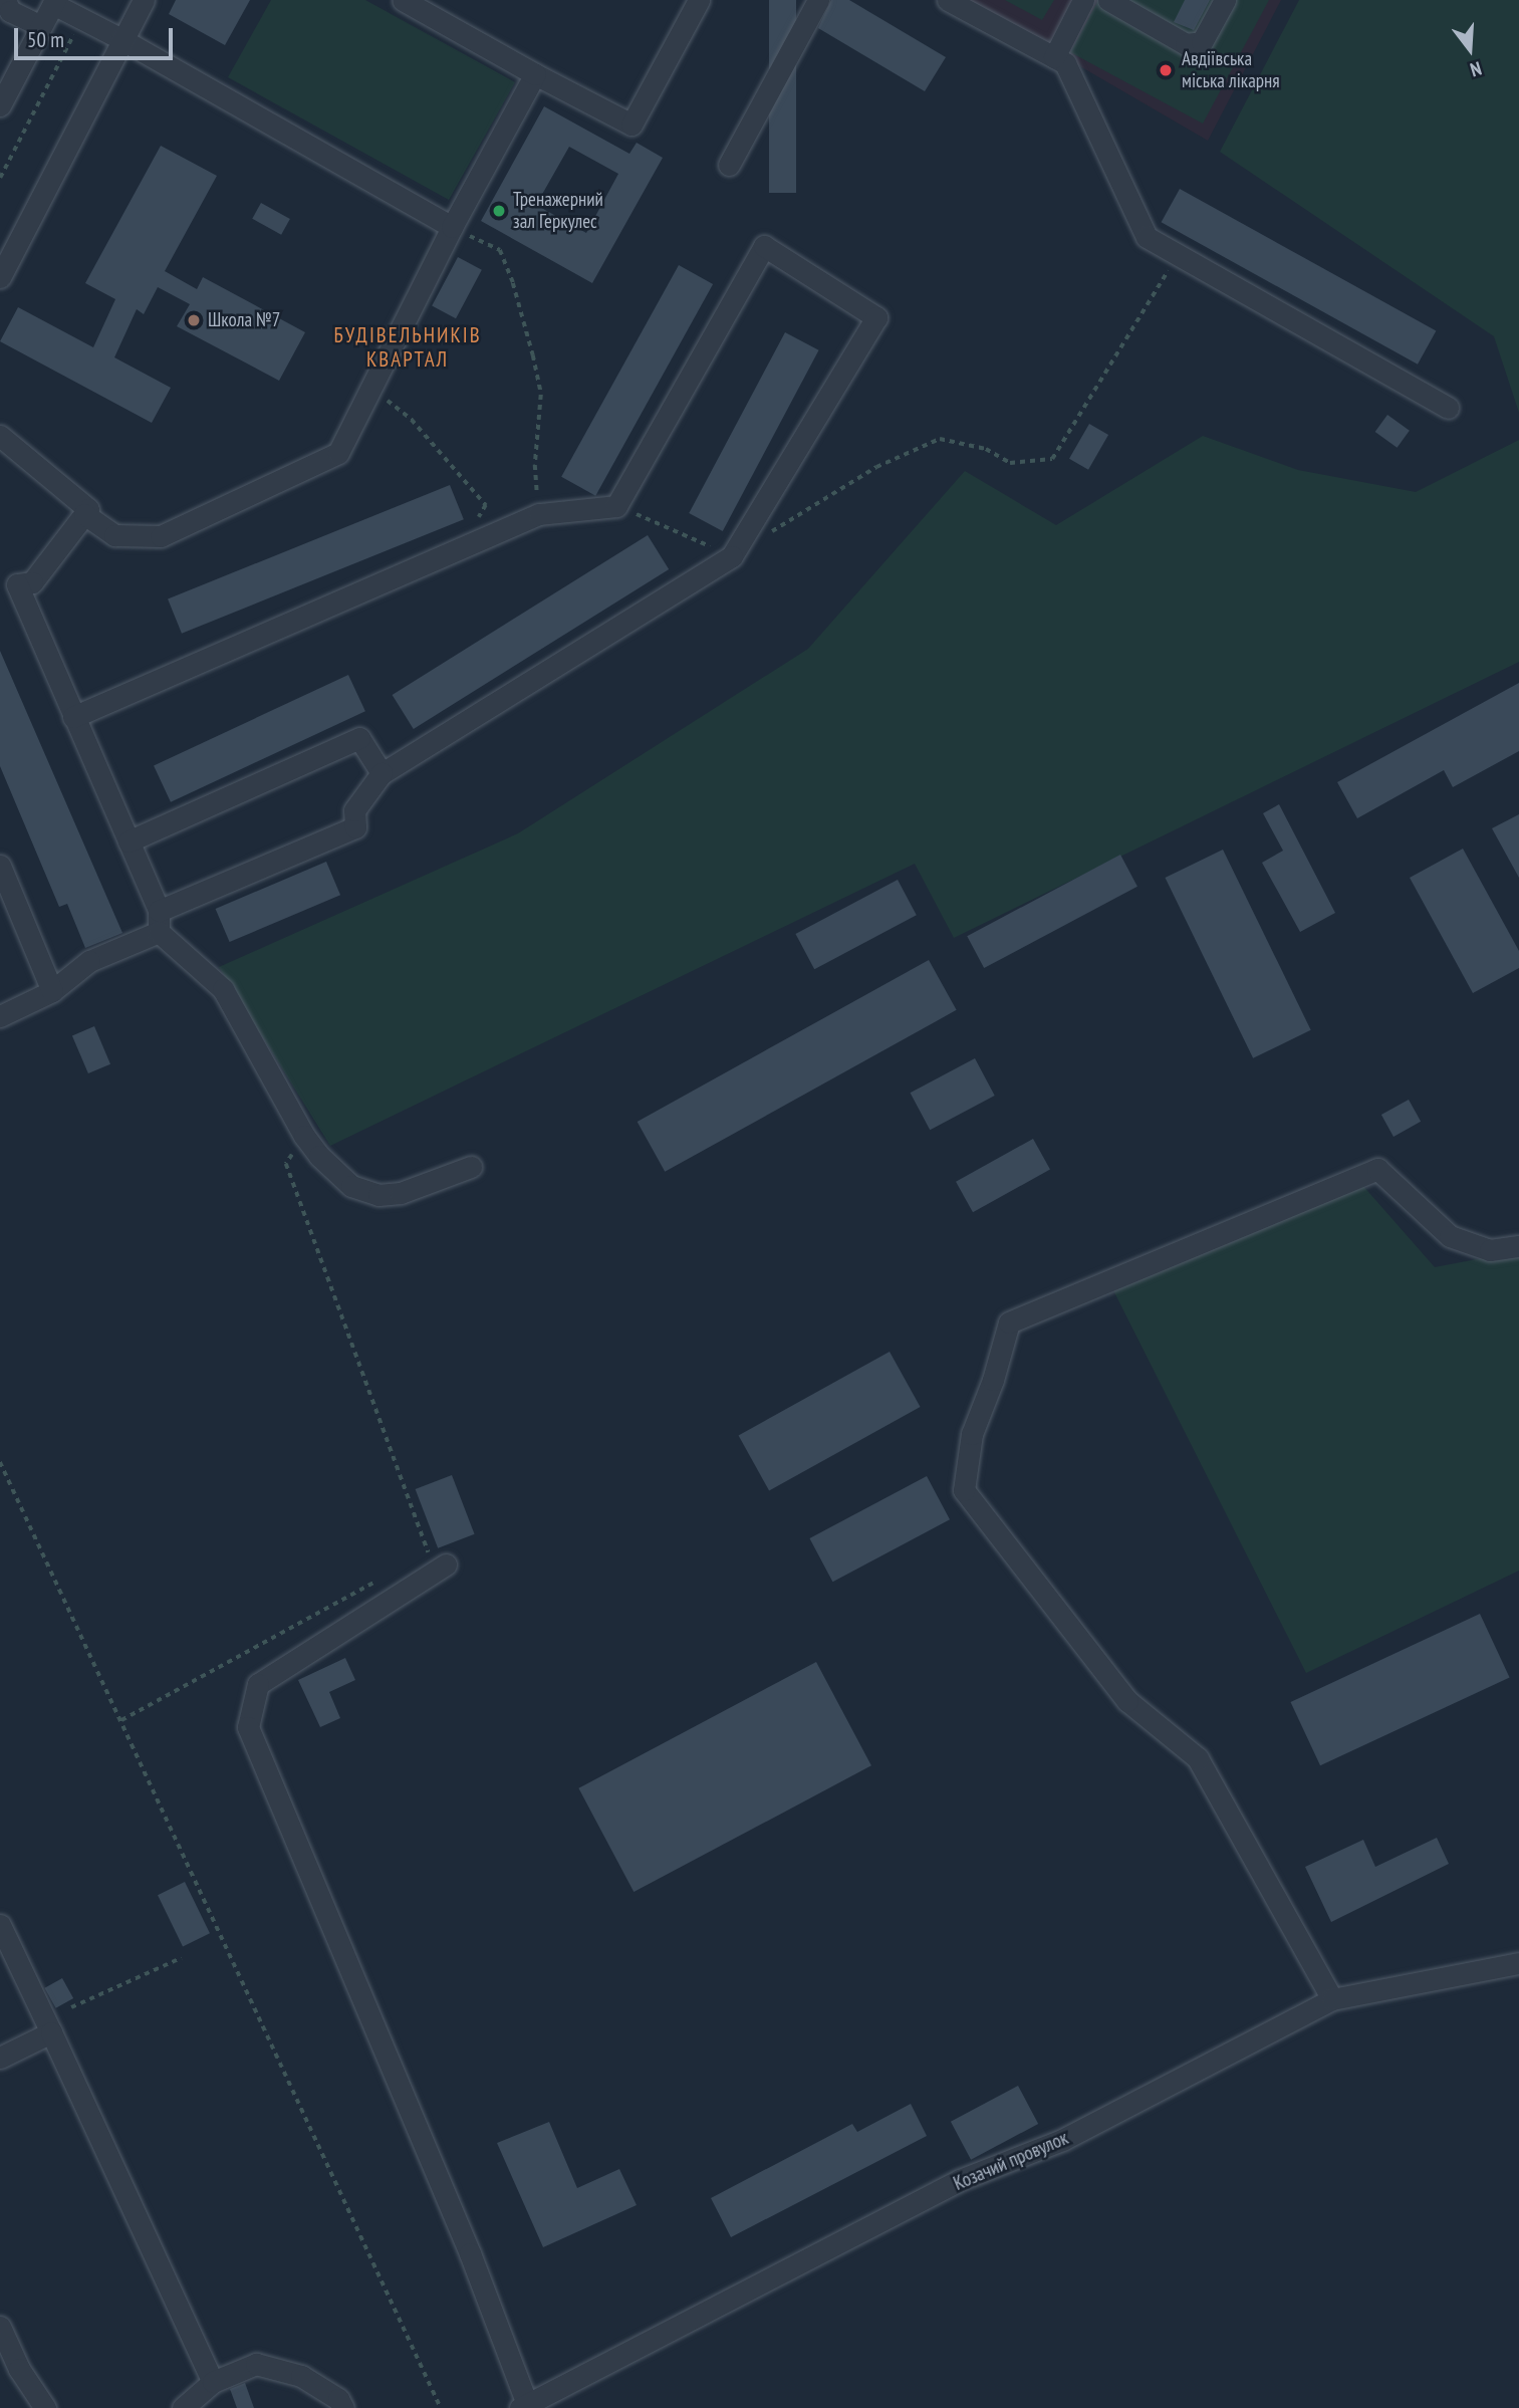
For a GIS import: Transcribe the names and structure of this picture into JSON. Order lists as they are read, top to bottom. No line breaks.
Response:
{"streets":{"street":["Козачий провулок"]},"districts":["БУДІВЕЛЬНИКІВ КВАРТАЛ"],"places":["Авдіївська міська лікарня","Тренажерний зал Геркулес","Школа №7"],"scale_bar":"50 m","north":"bottom"}
